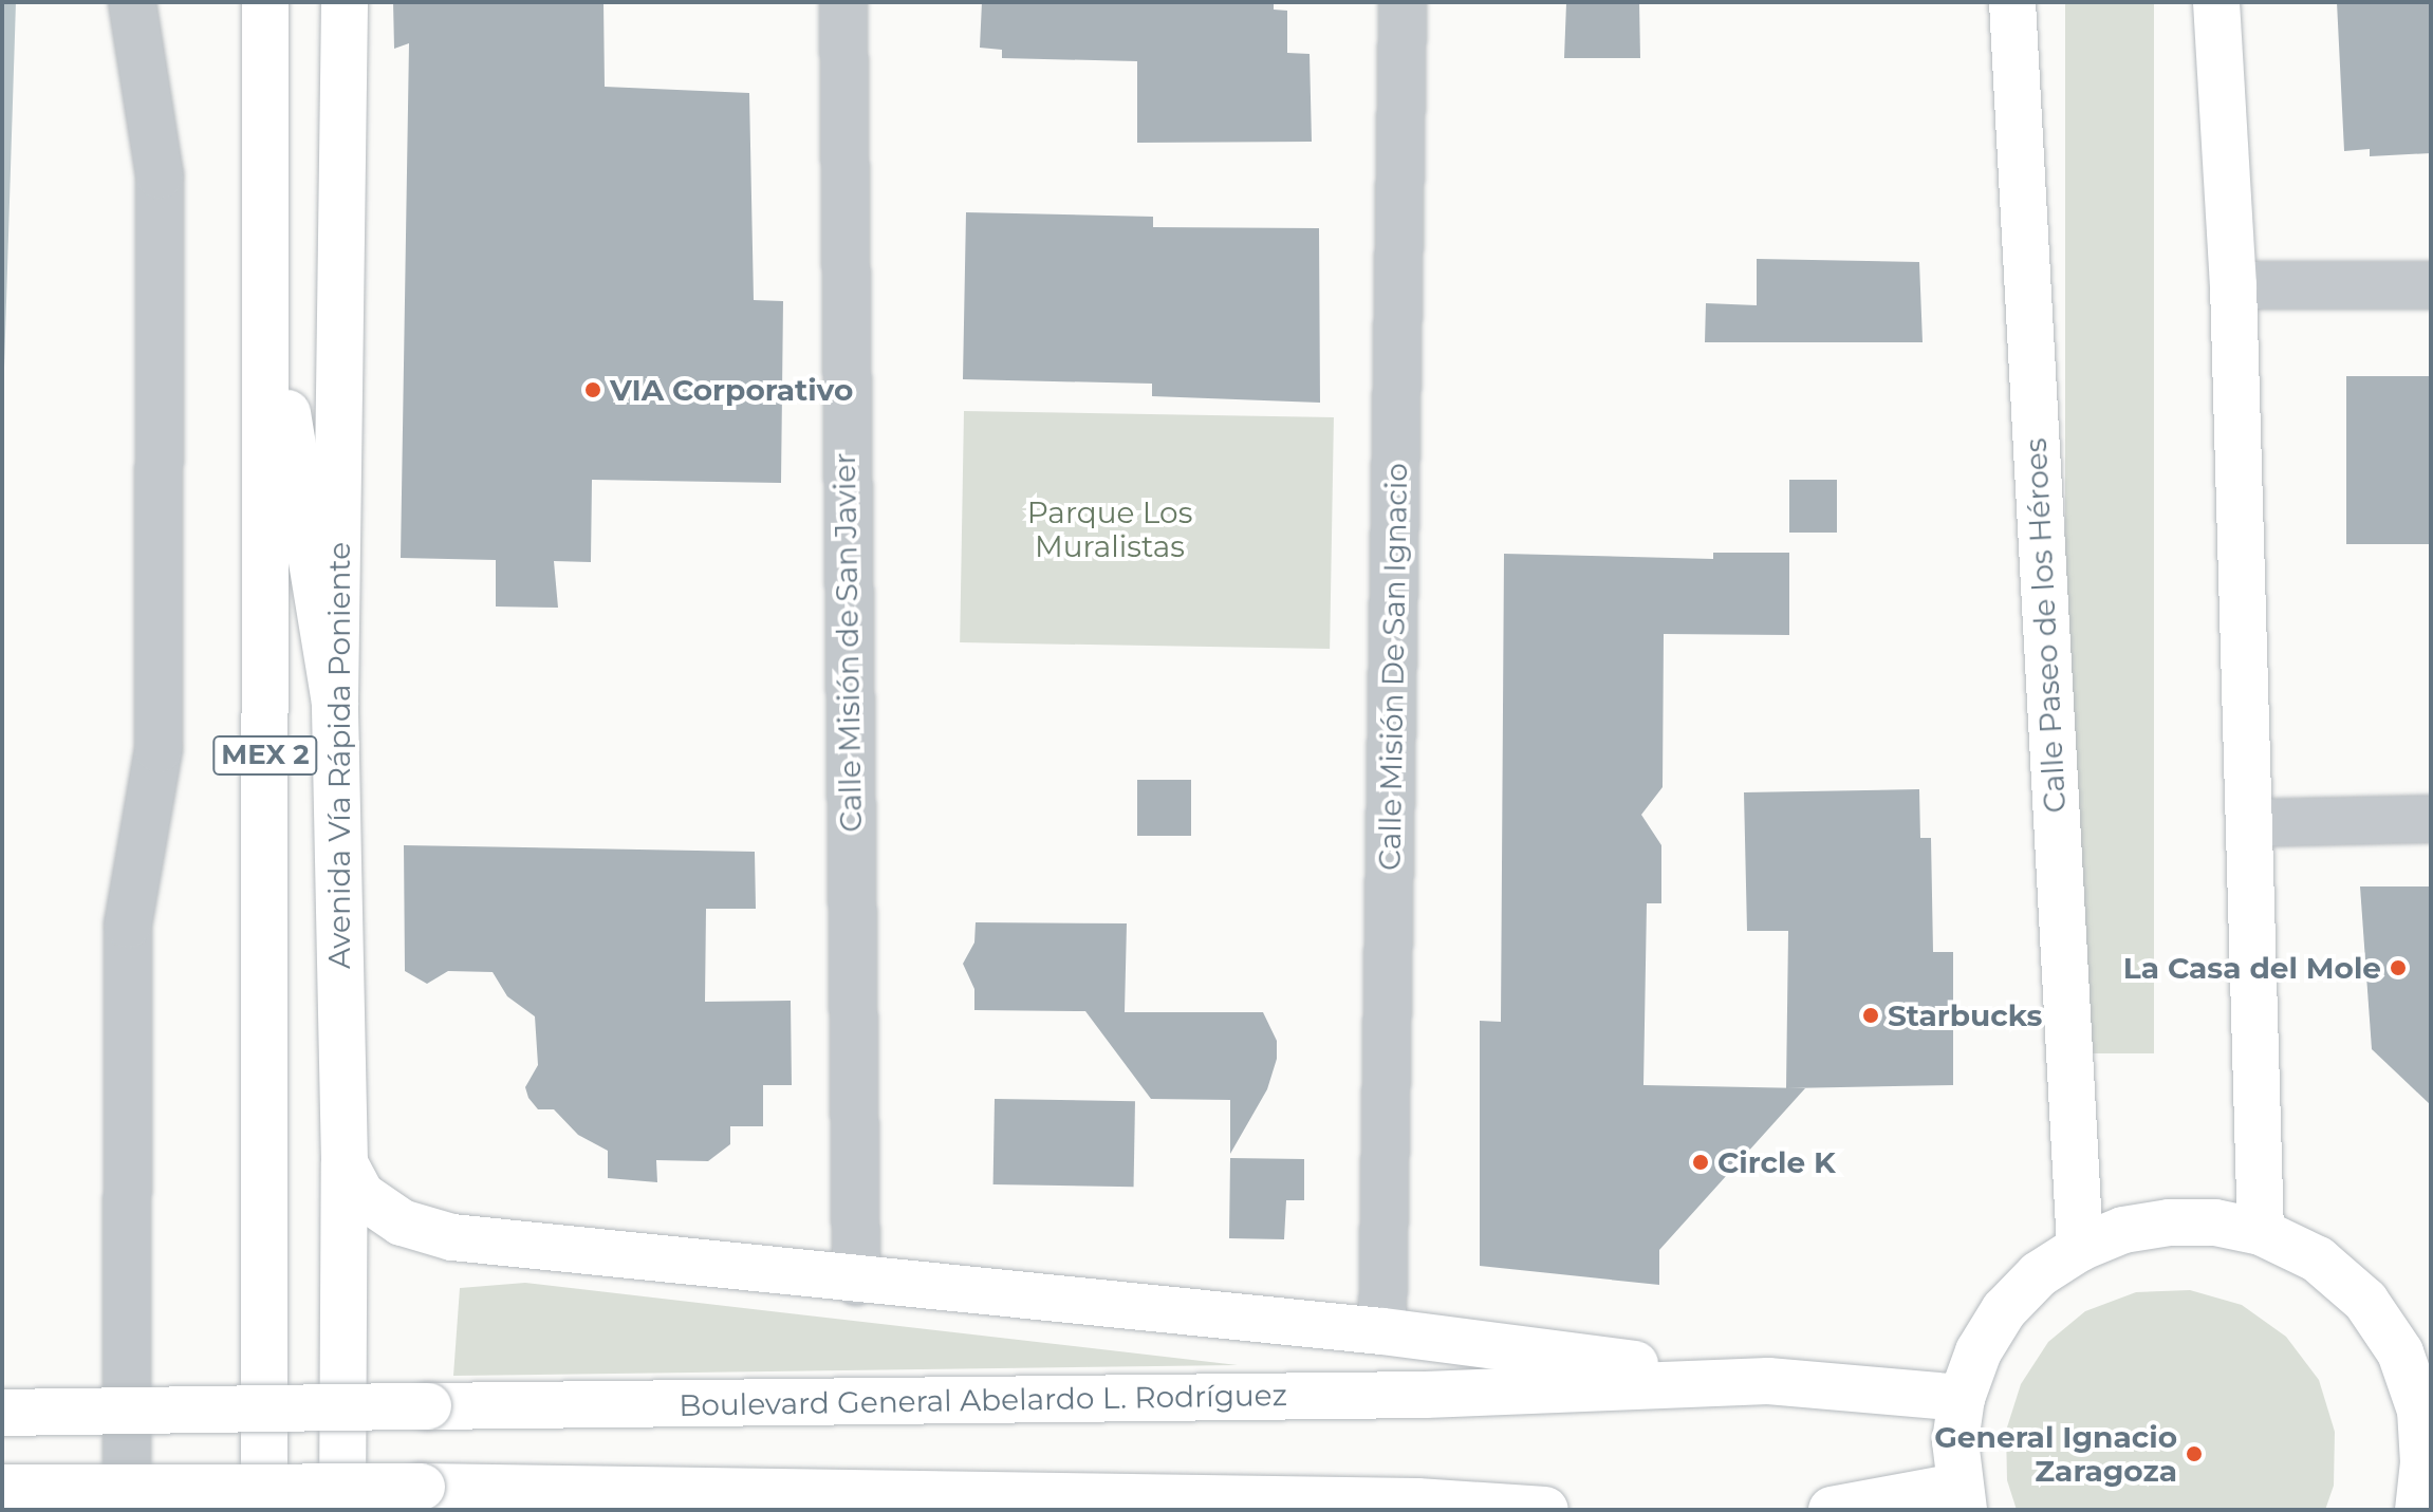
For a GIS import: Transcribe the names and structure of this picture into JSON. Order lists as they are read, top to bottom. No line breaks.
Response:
{"streets":{"main road":["Calle Paseo de los Héroes","MEX 2","Avenida Vía Rápida Poniente","Boulevard General Abelardo L. Rodríguez"],"street":["Calle Misión de San Javier","Calle Misión De San Ignacio"]},"crossings":[["MEX 2","Boulevard General Abelardo L. Rodríguez"]],"parks":["Parque Los Muralistas"],"places":["VIA Corporativo","La Casa del Mole","Starbucks","Circle K","General Ignacio Zaragoza"]}
